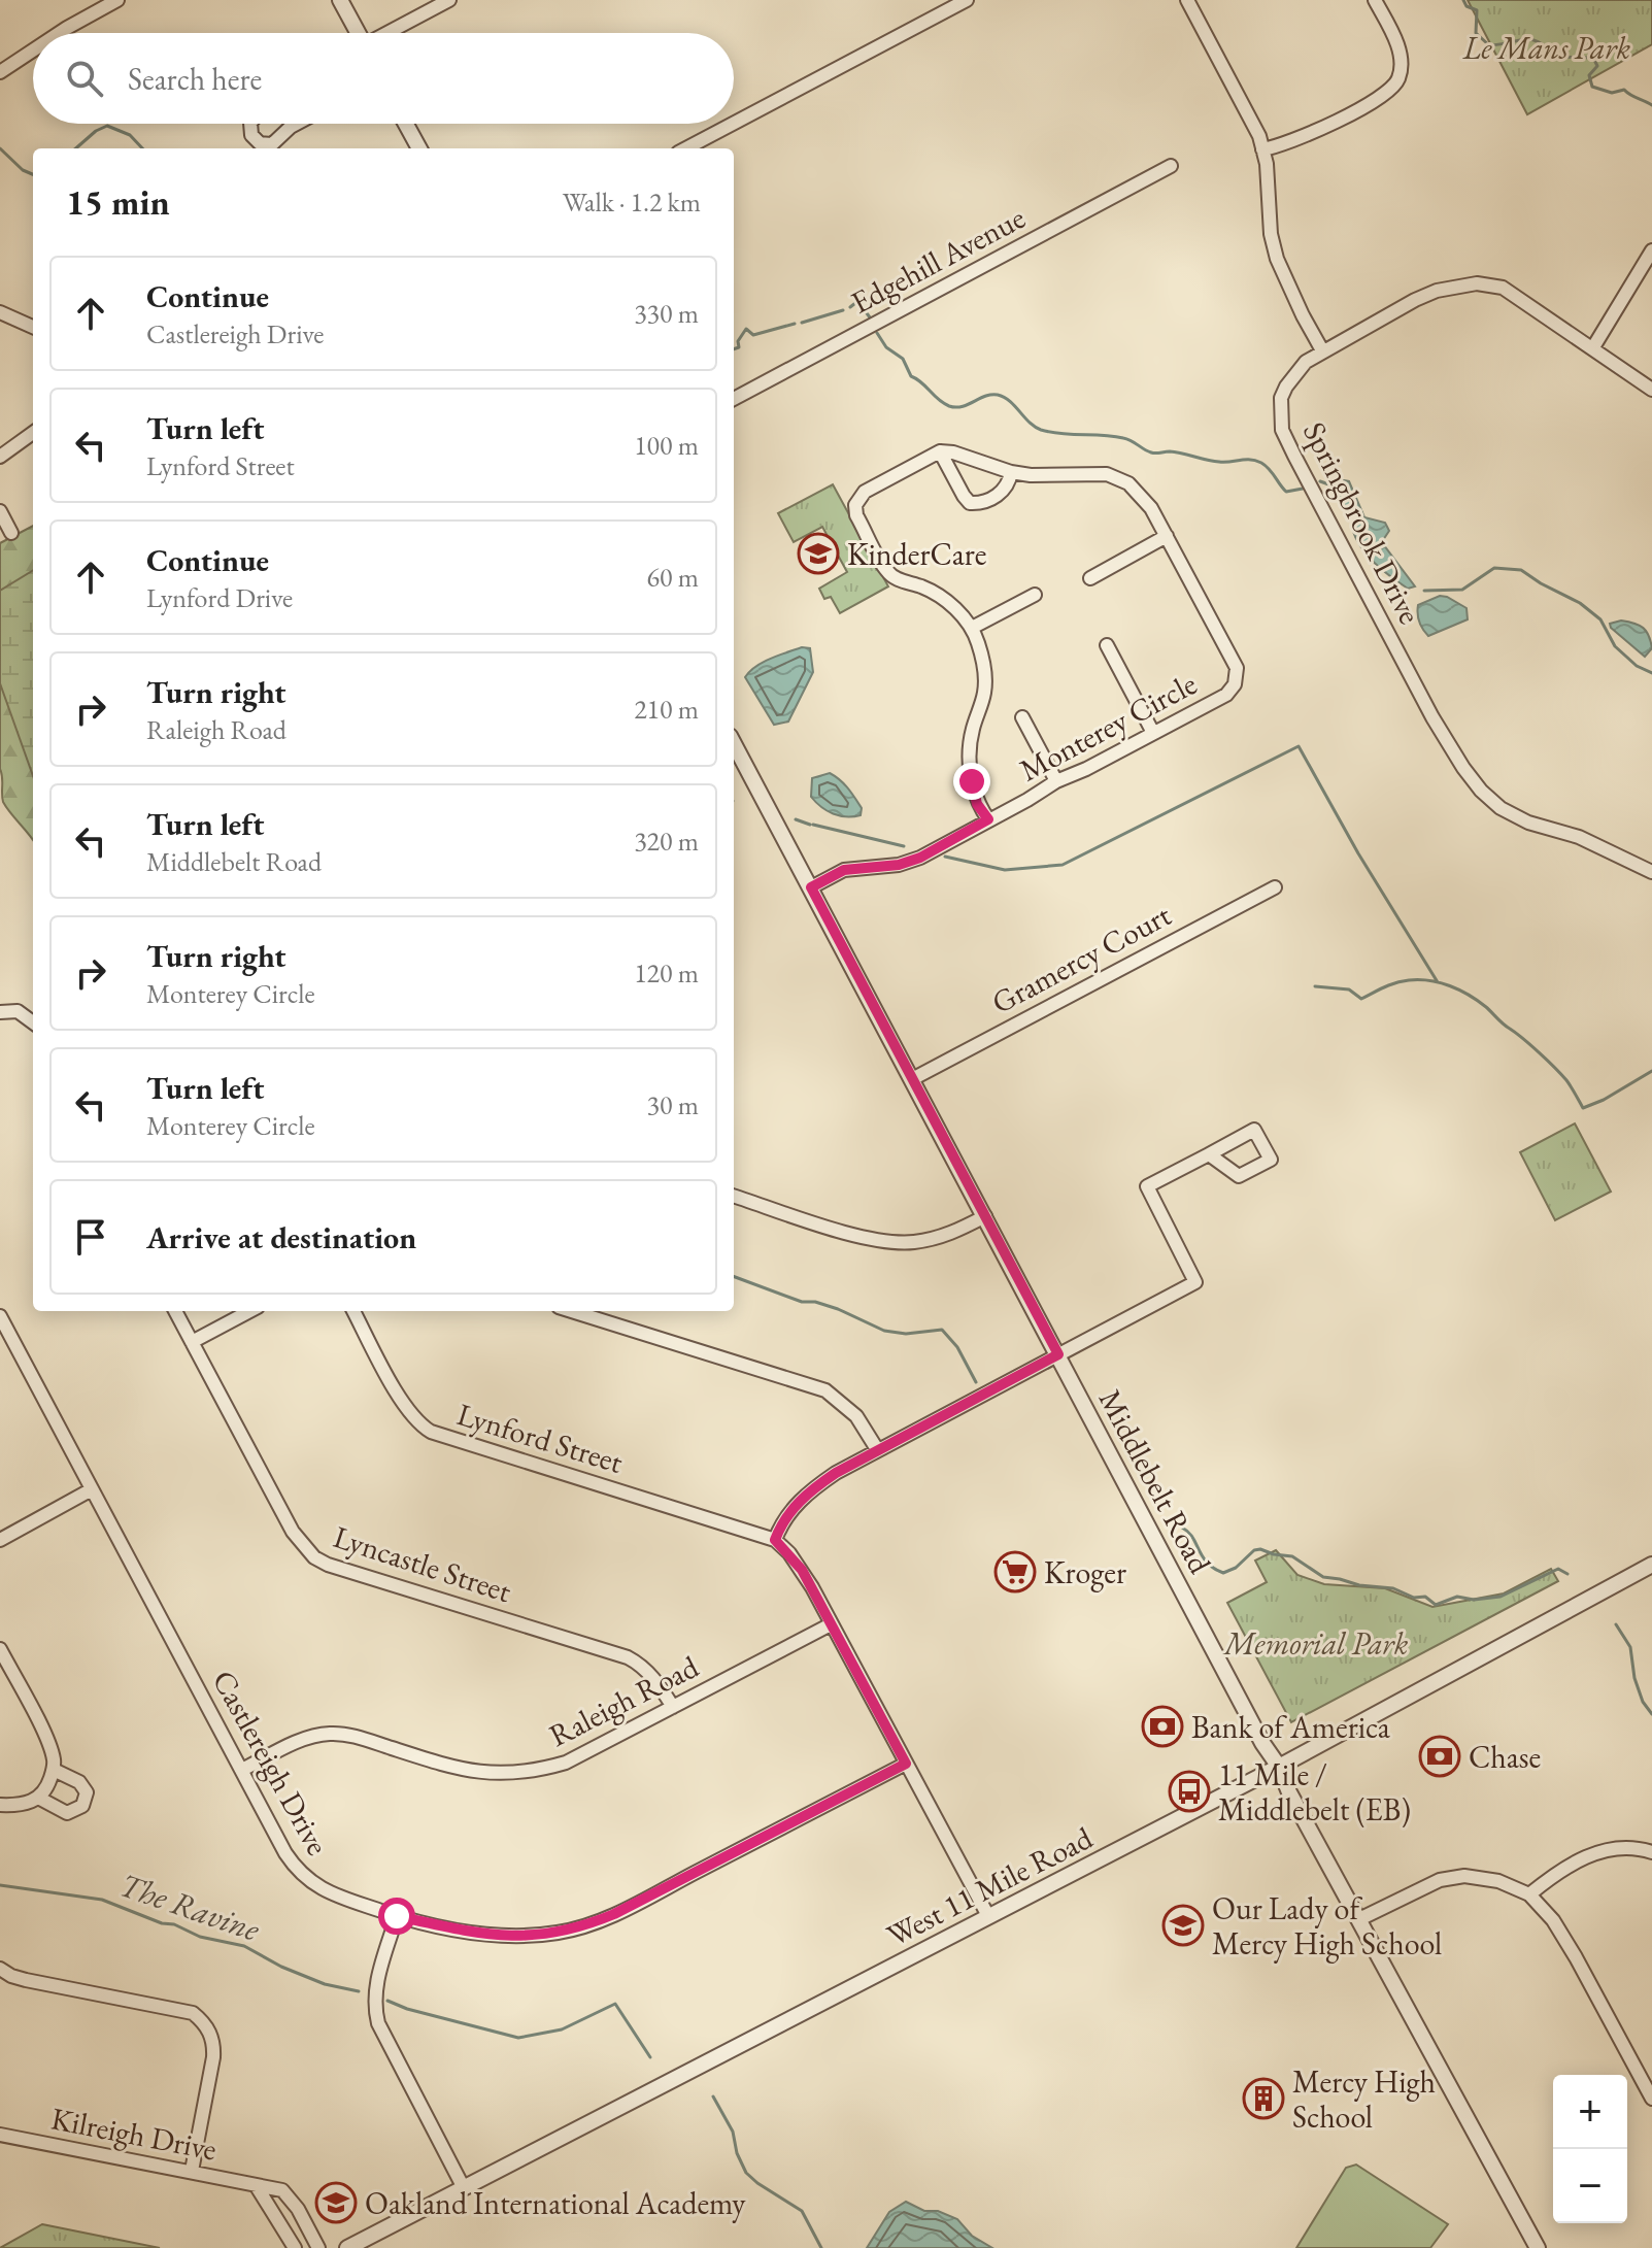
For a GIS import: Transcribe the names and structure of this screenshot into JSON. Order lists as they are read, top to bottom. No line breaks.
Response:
{"streets":{"street":["Edgehill Avenue","Springbrook Drive","Monterey Circle","Gramercy Court","Lynford Street","Middlebelt Road","Lyncastle Street","Raleigh Road","Castlereigh Drive","West 11 Mile Road","Kilreigh Drive"]},"crossings":[["Monterey Circle","Middlebelt Road"],["Gramercy Court","Middlebelt Road"],["Middlebelt Road","West 11 Mile Road"],["Lyncastle Street","Raleigh Road"],["Raleigh Road","Castlereigh Drive"]],"water":["The Ravine"],"parks":["Le Mans Park","Memorial Park"],"places":{"school or university":["KinderCare","Our Lady of Mercy High School","Oakland International Academy"],"supermarket":["Kroger"],"bank":["Bank of America","Chase"],"bus stop":["11 Mile / Middlebelt (EB)"],"building":["Mercy High School"]},"page":{"search":"Search here","heading":["15 min","Walk · 1.2 km"],"list":[["Continue","Castlereigh Drive","330 m"],["Turn left","Lynford Street","100 m"],["Continue","Lynford Drive","60 m"],["Turn right","Raleigh Road","210 m"],["Turn left","Middlebelt Road","320 m"],["Turn right","Monterey Circle","120 m"],["Turn left","Monterey Circle","30 m"],"Arrive at destination"],"map_buttons":["+","−"]}}
